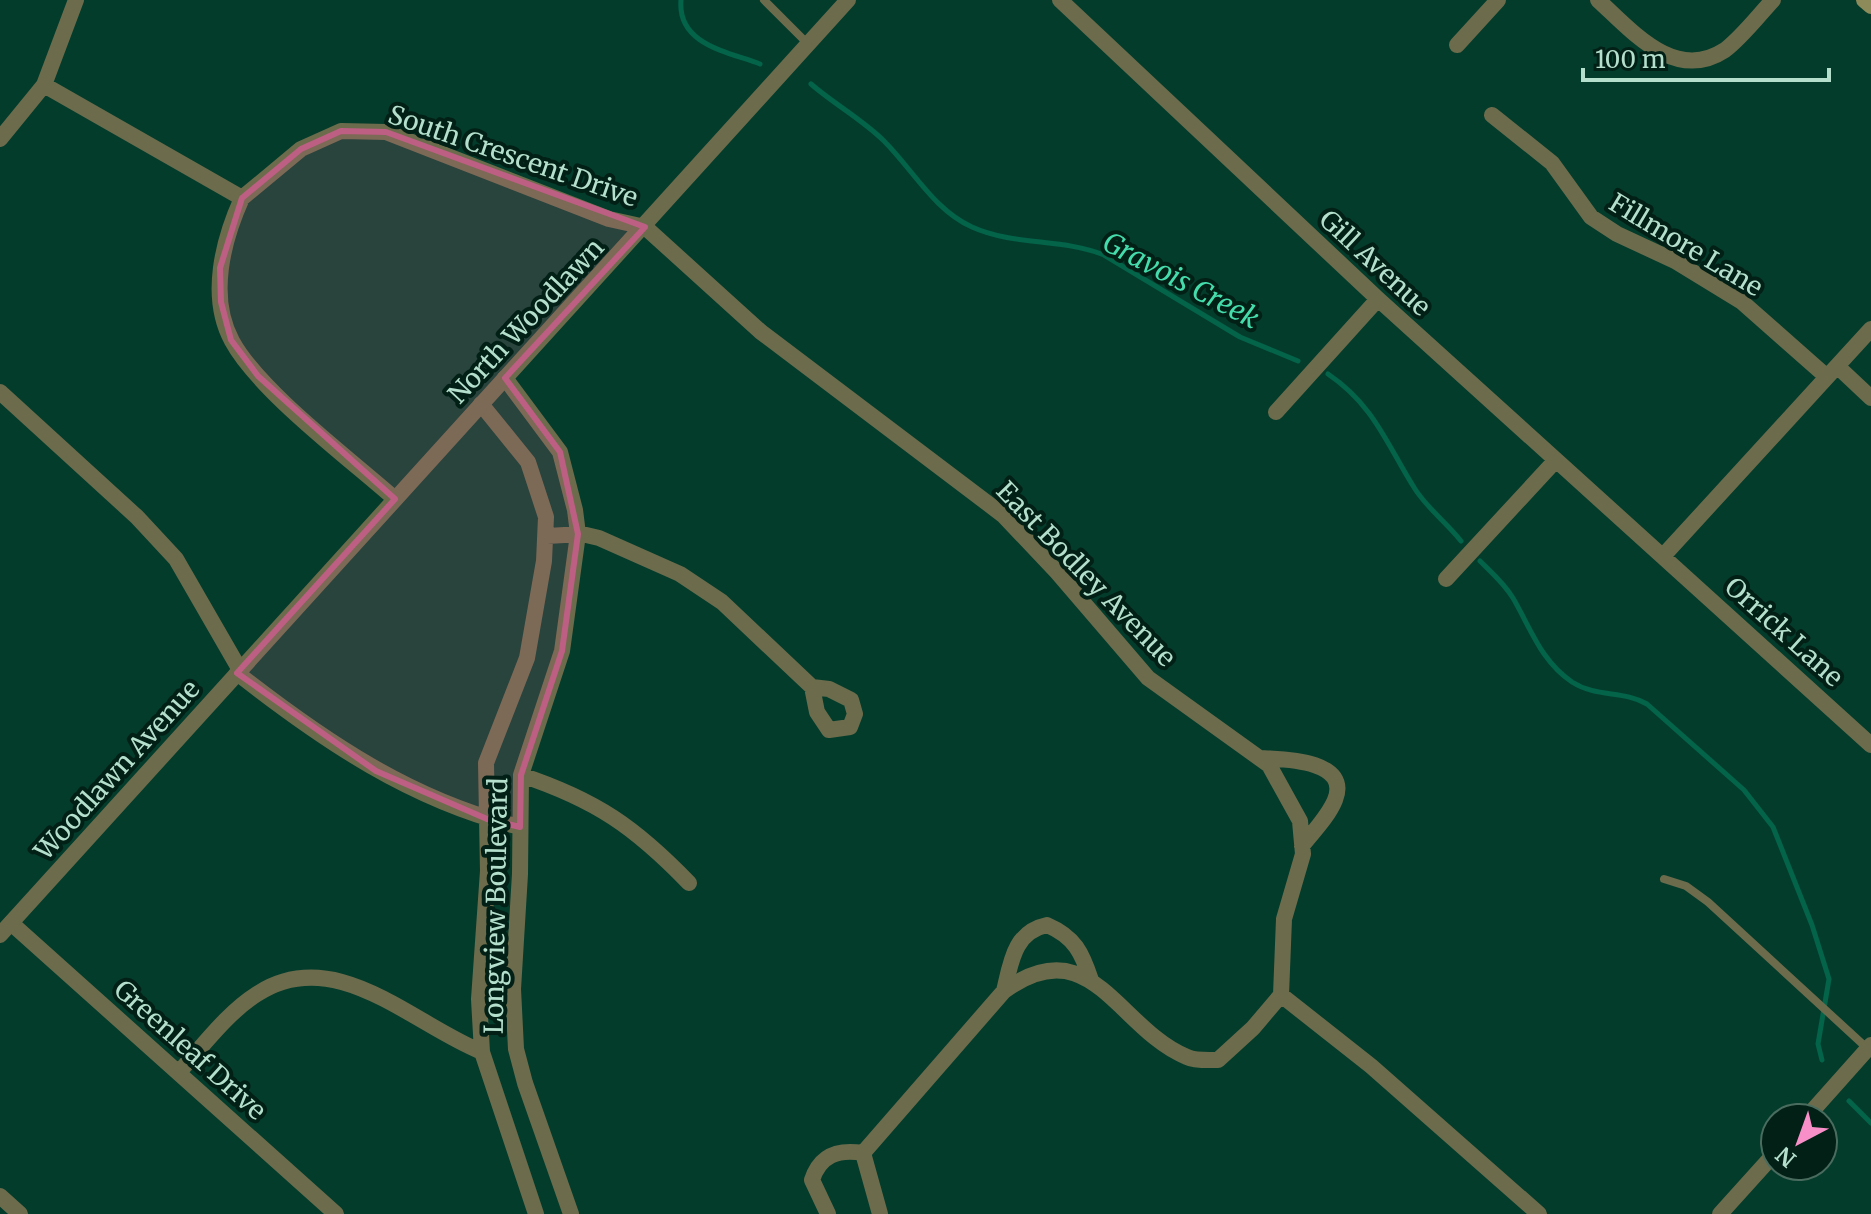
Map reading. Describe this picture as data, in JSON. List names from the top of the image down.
{
  "streets": {
    "street": [
      "South Crescent Drive",
      "Fillmore Lane",
      "Gill Avenue",
      "North Woodlawn",
      "East Bodley Avenue",
      "Orrick Lane",
      "Woodlawn Avenue",
      "Longview Boulevard",
      "Greenleaf Drive"
    ]
  },
  "crossings": [
    ["South Crescent Drive", "North Woodlawn"],
    ["South Crescent Drive", "East Bodley Avenue"],
    ["Gill Avenue", "Orrick Lane"],
    ["North Woodlawn", "East Bodley Avenue"],
    ["North Woodlawn", "Woodlawn Avenue"],
    ["North Woodlawn", "Longview Boulevard"],
    ["Woodlawn Avenue", "Greenleaf Drive"]
  ],
  "water": ["Gravois Creek"],
  "scale_bar": "100 m",
  "north": "bottom left"
}
